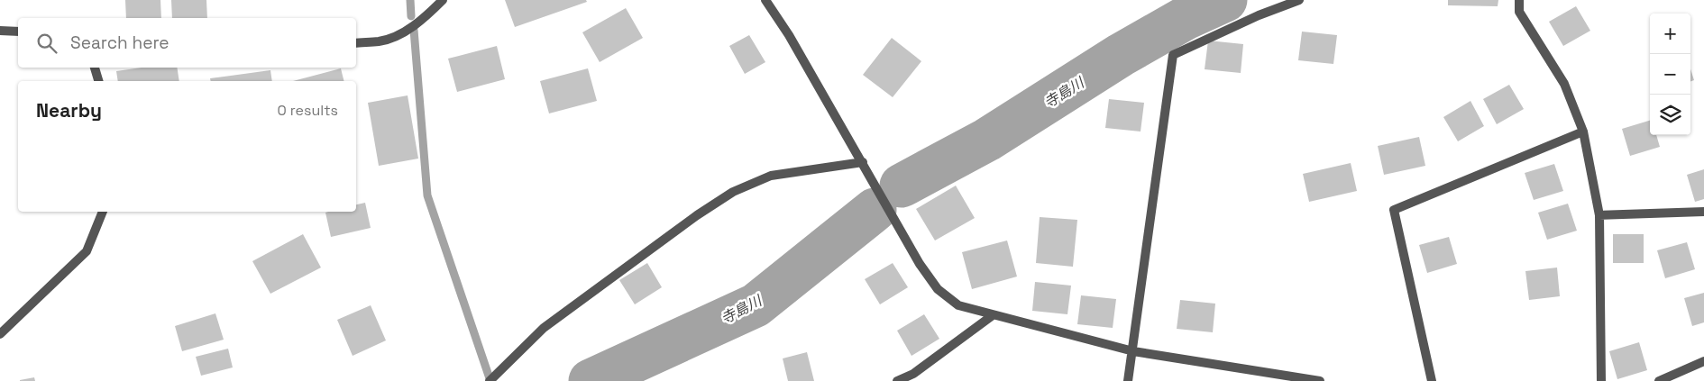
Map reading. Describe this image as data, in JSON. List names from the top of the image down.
{
  "water": ["寺島川"],
  "page": {
    "map_buttons": ["+", "−"],
    "search": "Search here",
    "heading": ["Nearby", "0 results"]
  }
}
